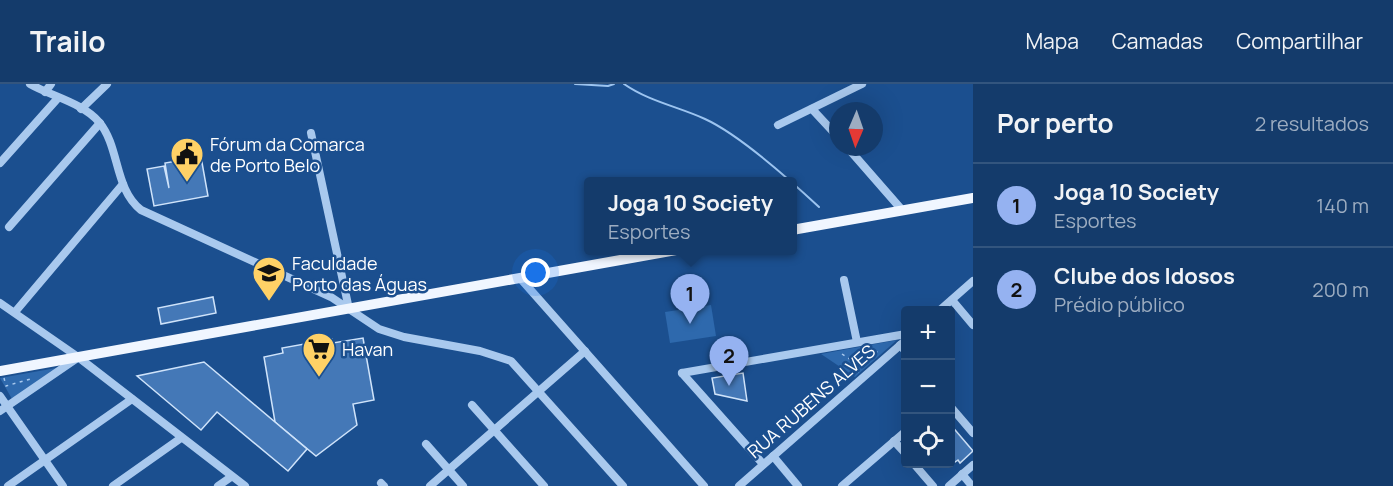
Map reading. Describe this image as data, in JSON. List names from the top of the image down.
{
  "streets": {
    "street": ["RUA RUBENS ALVES"]
  },
  "places": {
    "public building": ["Fórum da Comarca de Porto Belo"],
    "school or university": ["Faculdade Porto das Águas"],
    "supermarket": ["Havan"]
  },
  "north": "bottom",
  "page": {
    "header": "Trailo",
    "nav": ["Mapa", "Camadas", "Compartilhar"],
    "heading": ["Por perto", "2 resultados"],
    "list": [
      {
        "mark": "1",
        "name": "Joga 10 Society",
        "note": "Esportes",
        "value": "140 m"
      },
      {
        "mark": "2",
        "name": "Clube dos Idosos",
        "note": "Prédio público",
        "value": "200 m"
      }
    ],
    "popup": ["Joga 10 Society", "Esportes"],
    "pins": ["1", "2"],
    "map_buttons": ["+", "−"]
  }
}
